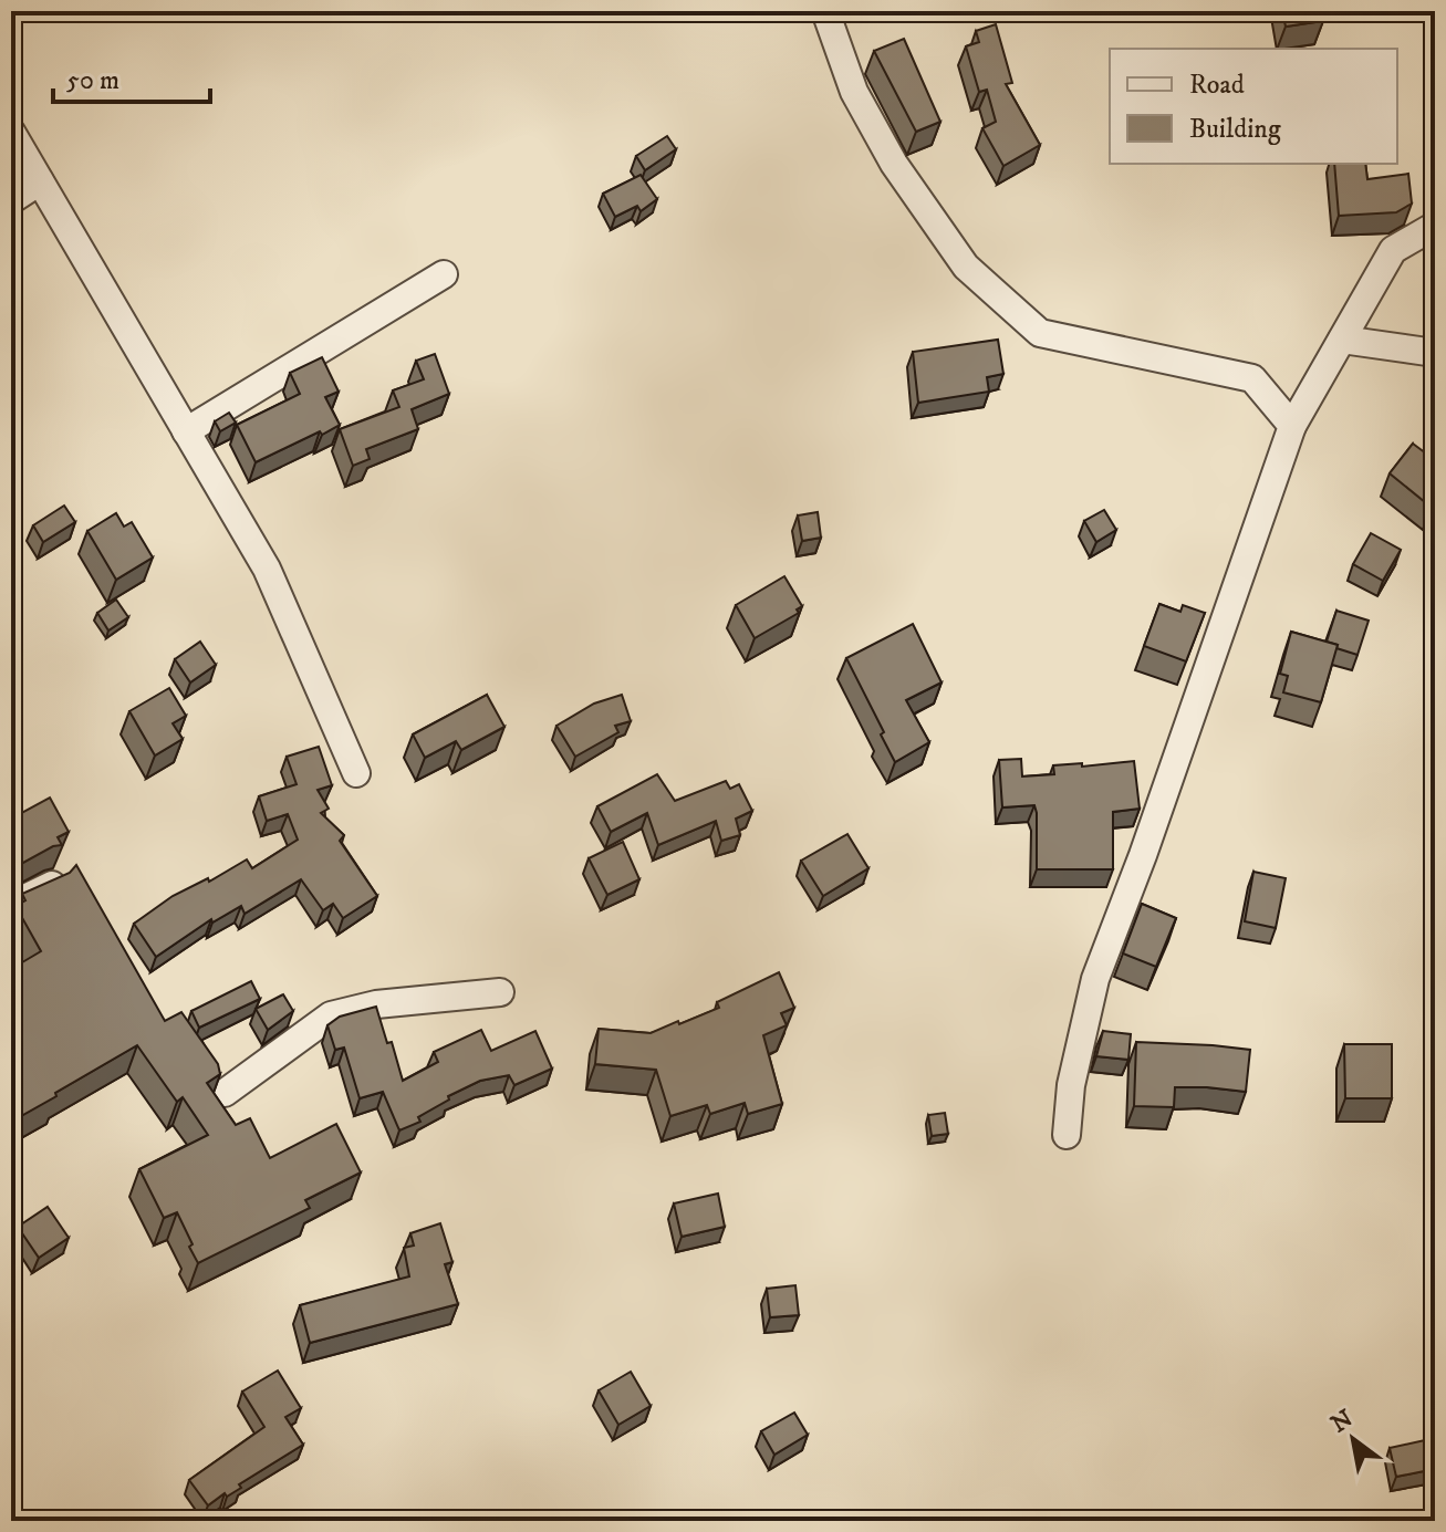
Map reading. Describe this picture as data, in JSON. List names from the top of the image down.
{
  "legend": ["Road", "Building"],
  "scale_bar": "50 m",
  "north": "top left"
}
